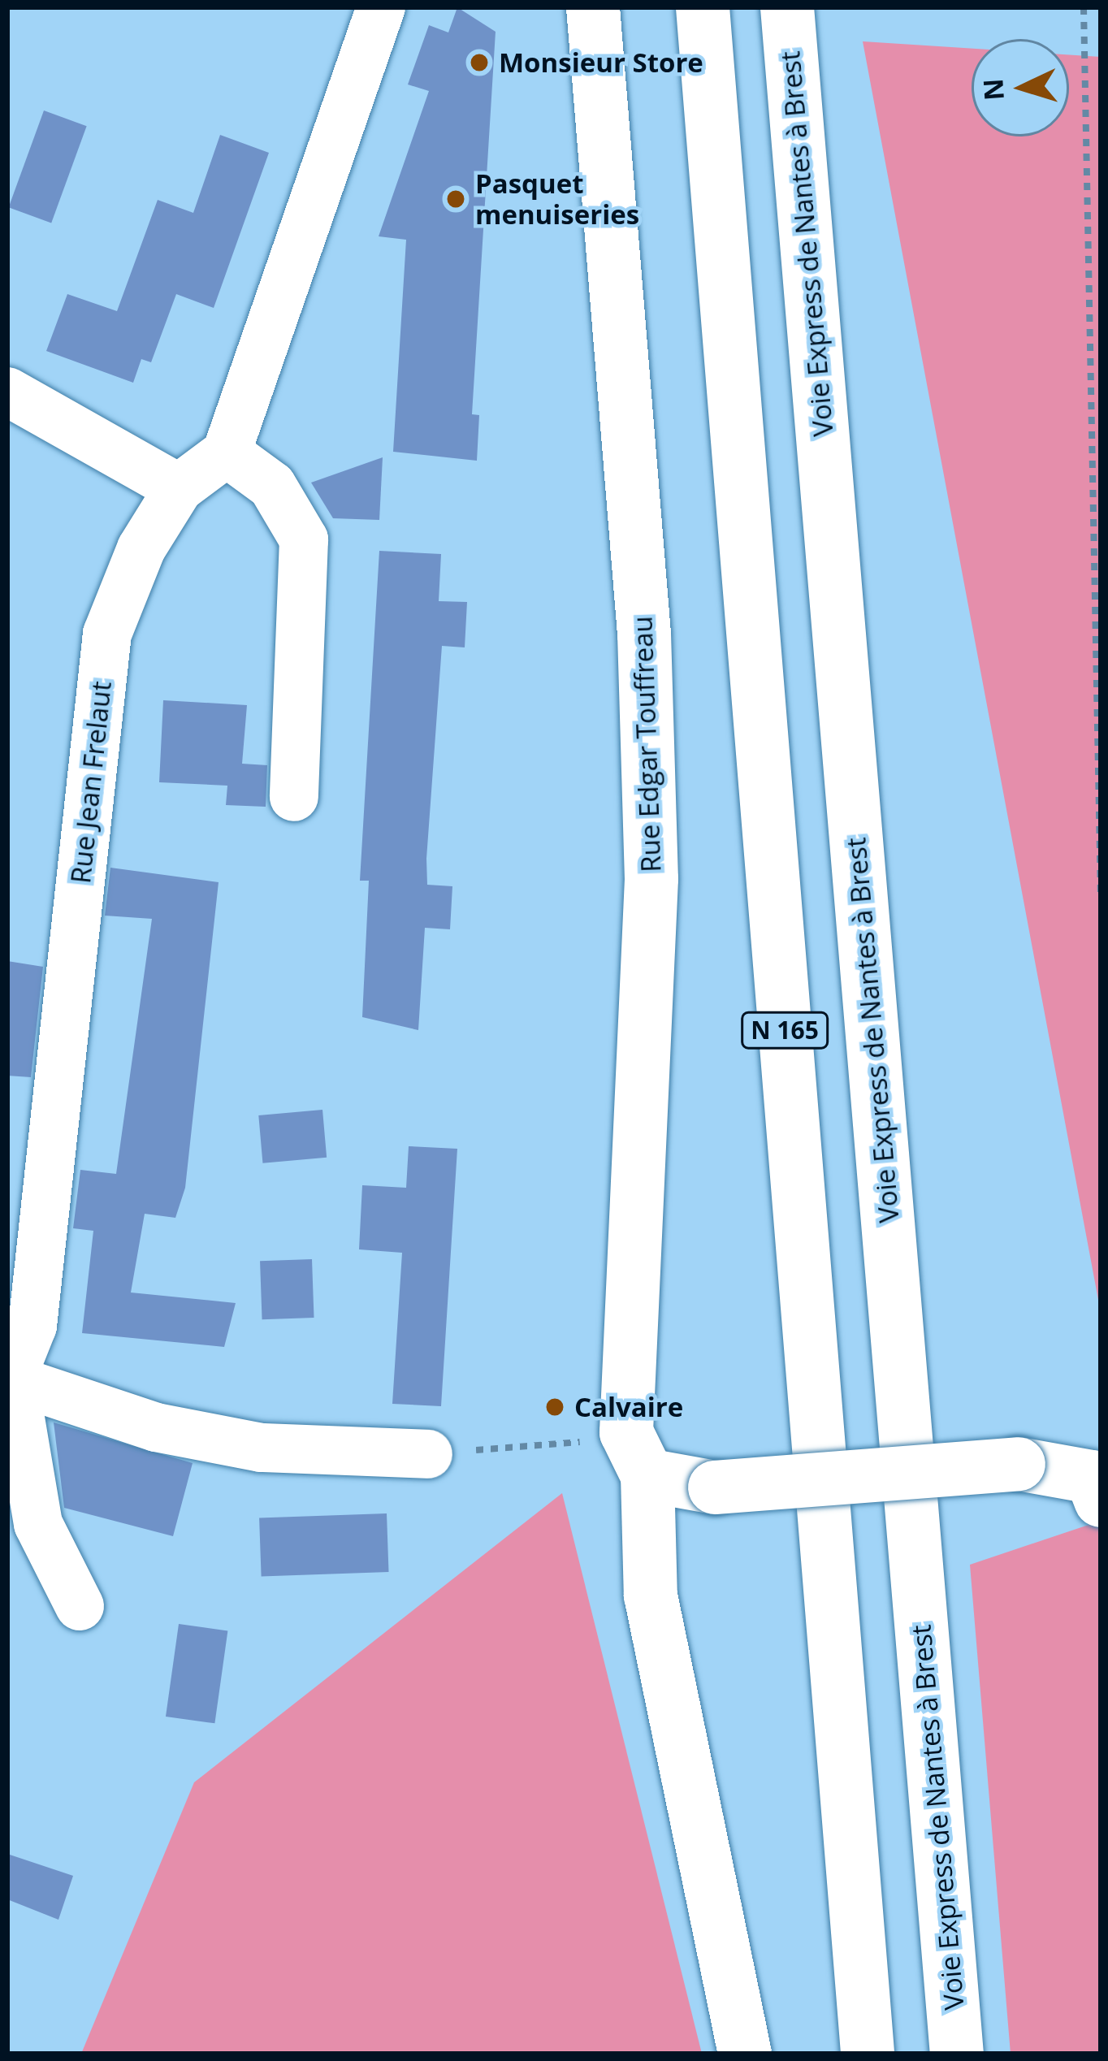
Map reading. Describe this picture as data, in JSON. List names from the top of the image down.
{
  "streets": {
    "main road": ["Voie Express de Nantes à Brest", "Rue Edgar Touffreau", "N 165"],
    "street": ["Rue Jean Frelaut"]
  },
  "places": ["Monsieur Store", "Pasquet menuiseries", "Calvaire"],
  "north": "left"
}
